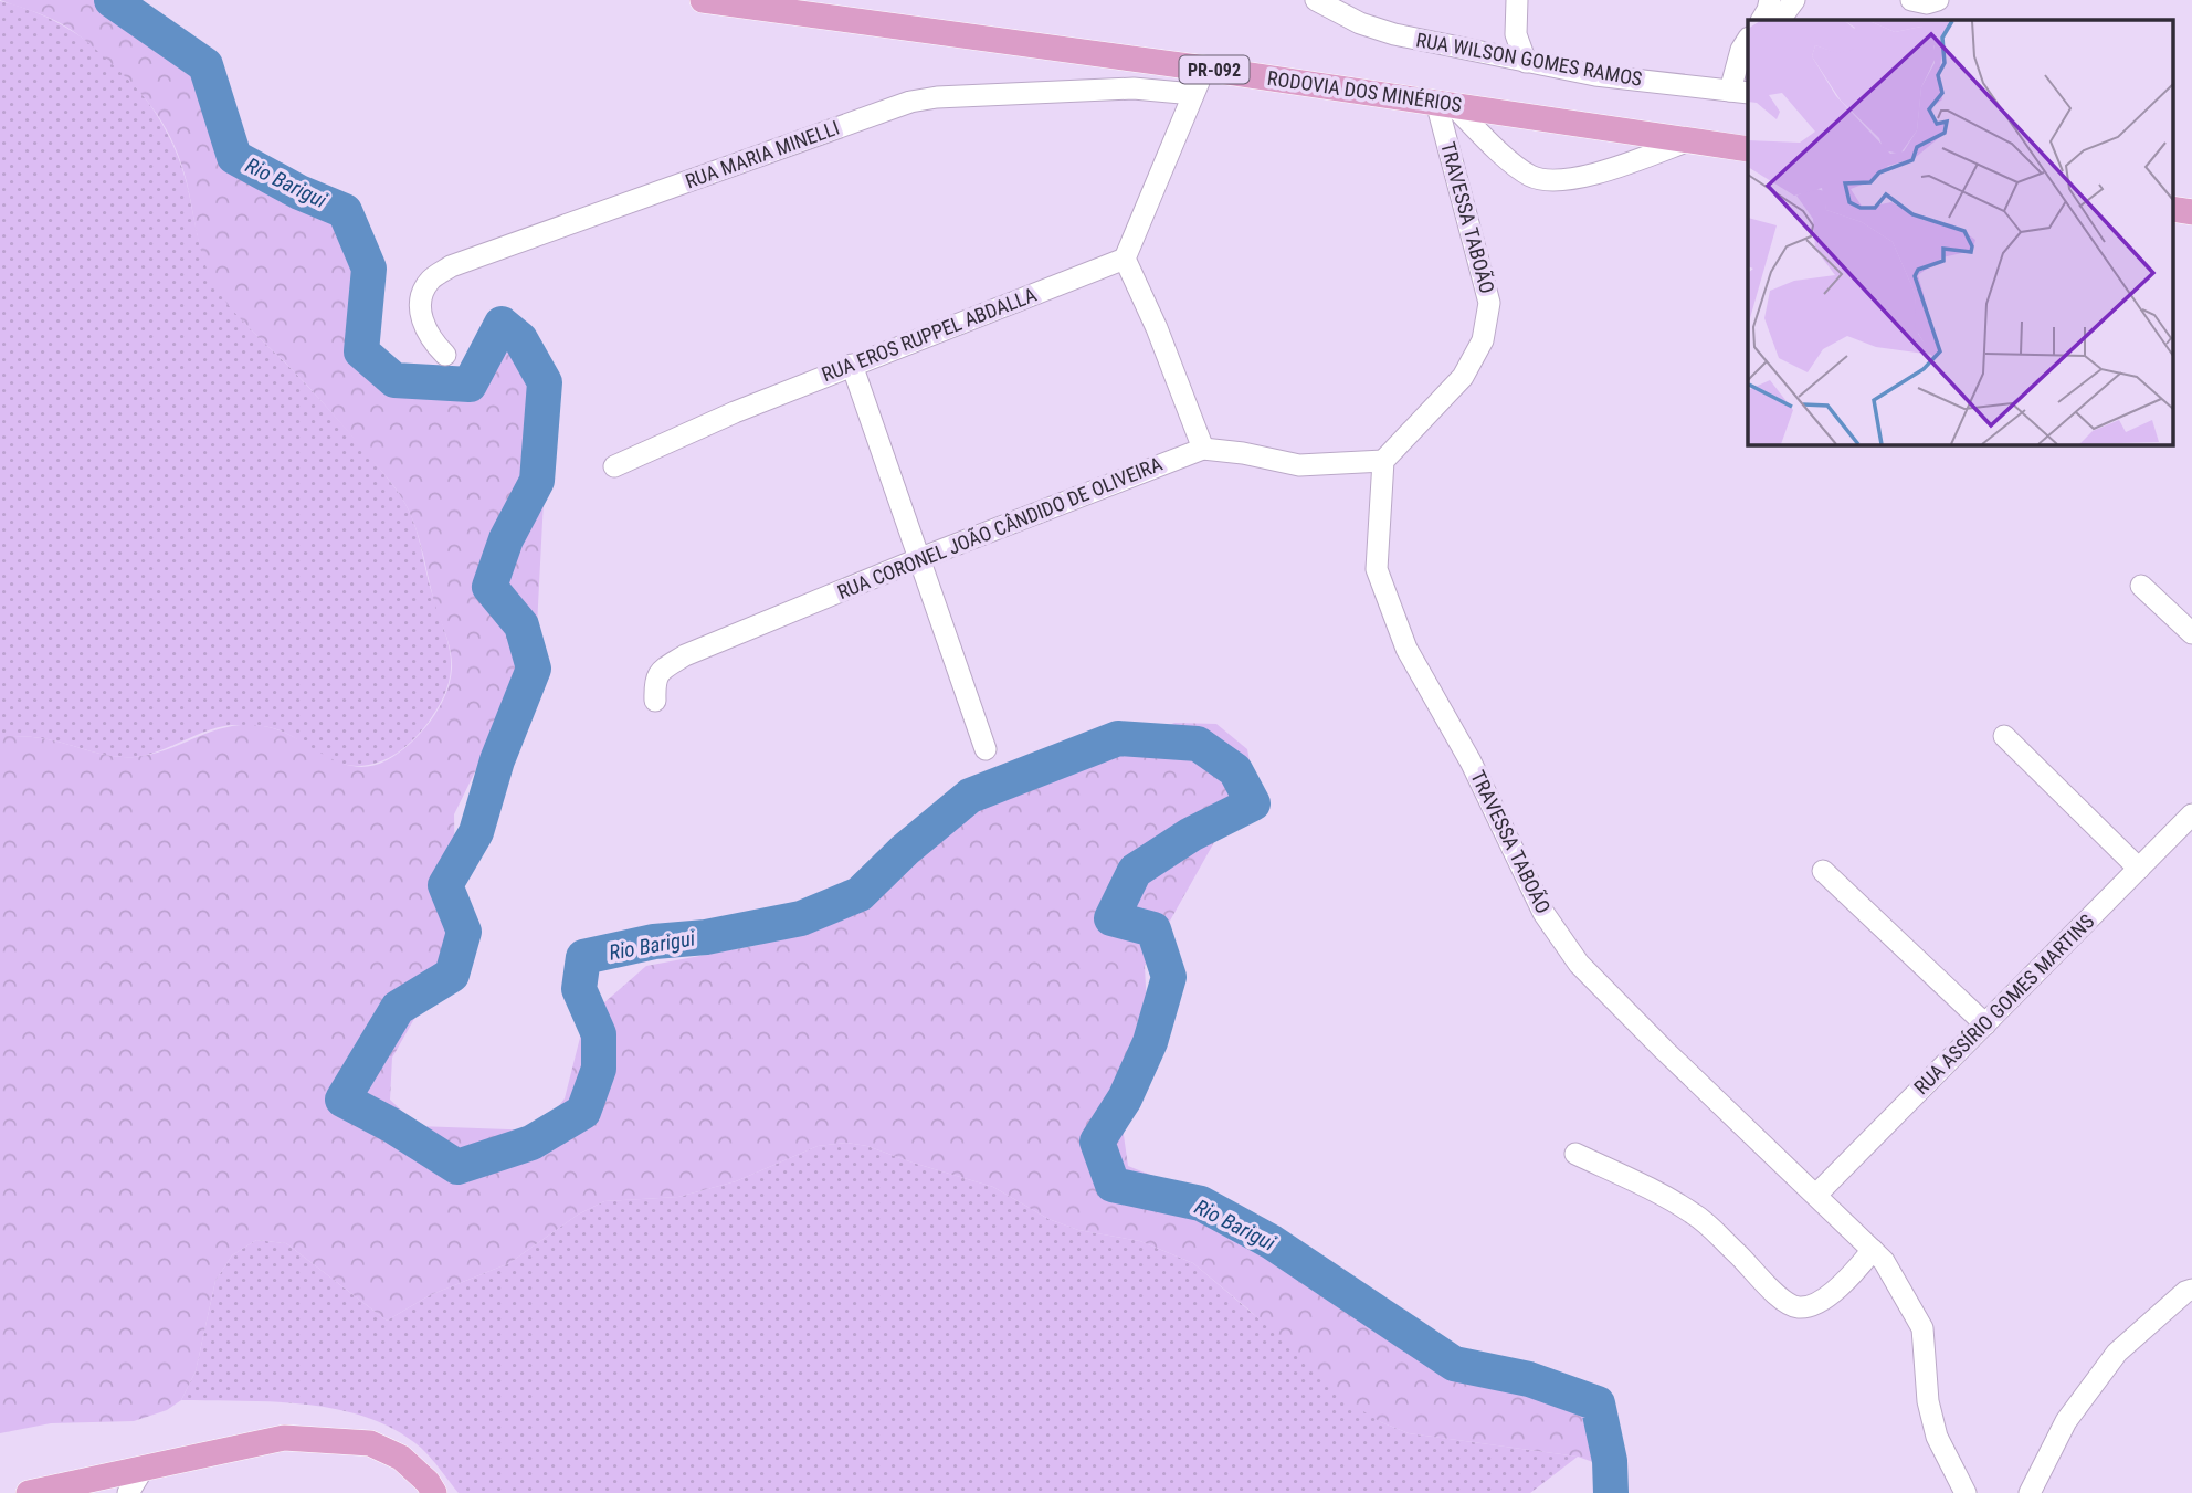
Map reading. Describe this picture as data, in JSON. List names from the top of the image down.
{
  "streets": {
    "main road": ["PR-092", "RODOVIA DOS MINÉRIOS"],
    "street": [
      "RUA WILSON GOMES RAMOS",
      "RUA MARIA MINELLI",
      "TRAVESSA TABOÃO",
      "RUA EROS RUPPEL ABDALLA",
      "RUA CORONEL JOÃO CÂNDIDO DE OLIVEIRA",
      "RUA ASSÍRIO GOMES MARTINS"
    ]
  },
  "crossings": [
    ["RODOVIA DOS MINÉRIOS", "TRAVESSA TABOÃO"],
    ["TRAVESSA TABOÃO", "RUA CORONEL JOÃO CÂNDIDO DE OLIVEIRA"],
    ["TRAVESSA TABOÃO", "RUA ASSÍRIO GOMES MARTINS"]
  ],
  "water": ["Rio Barigui"]
}
